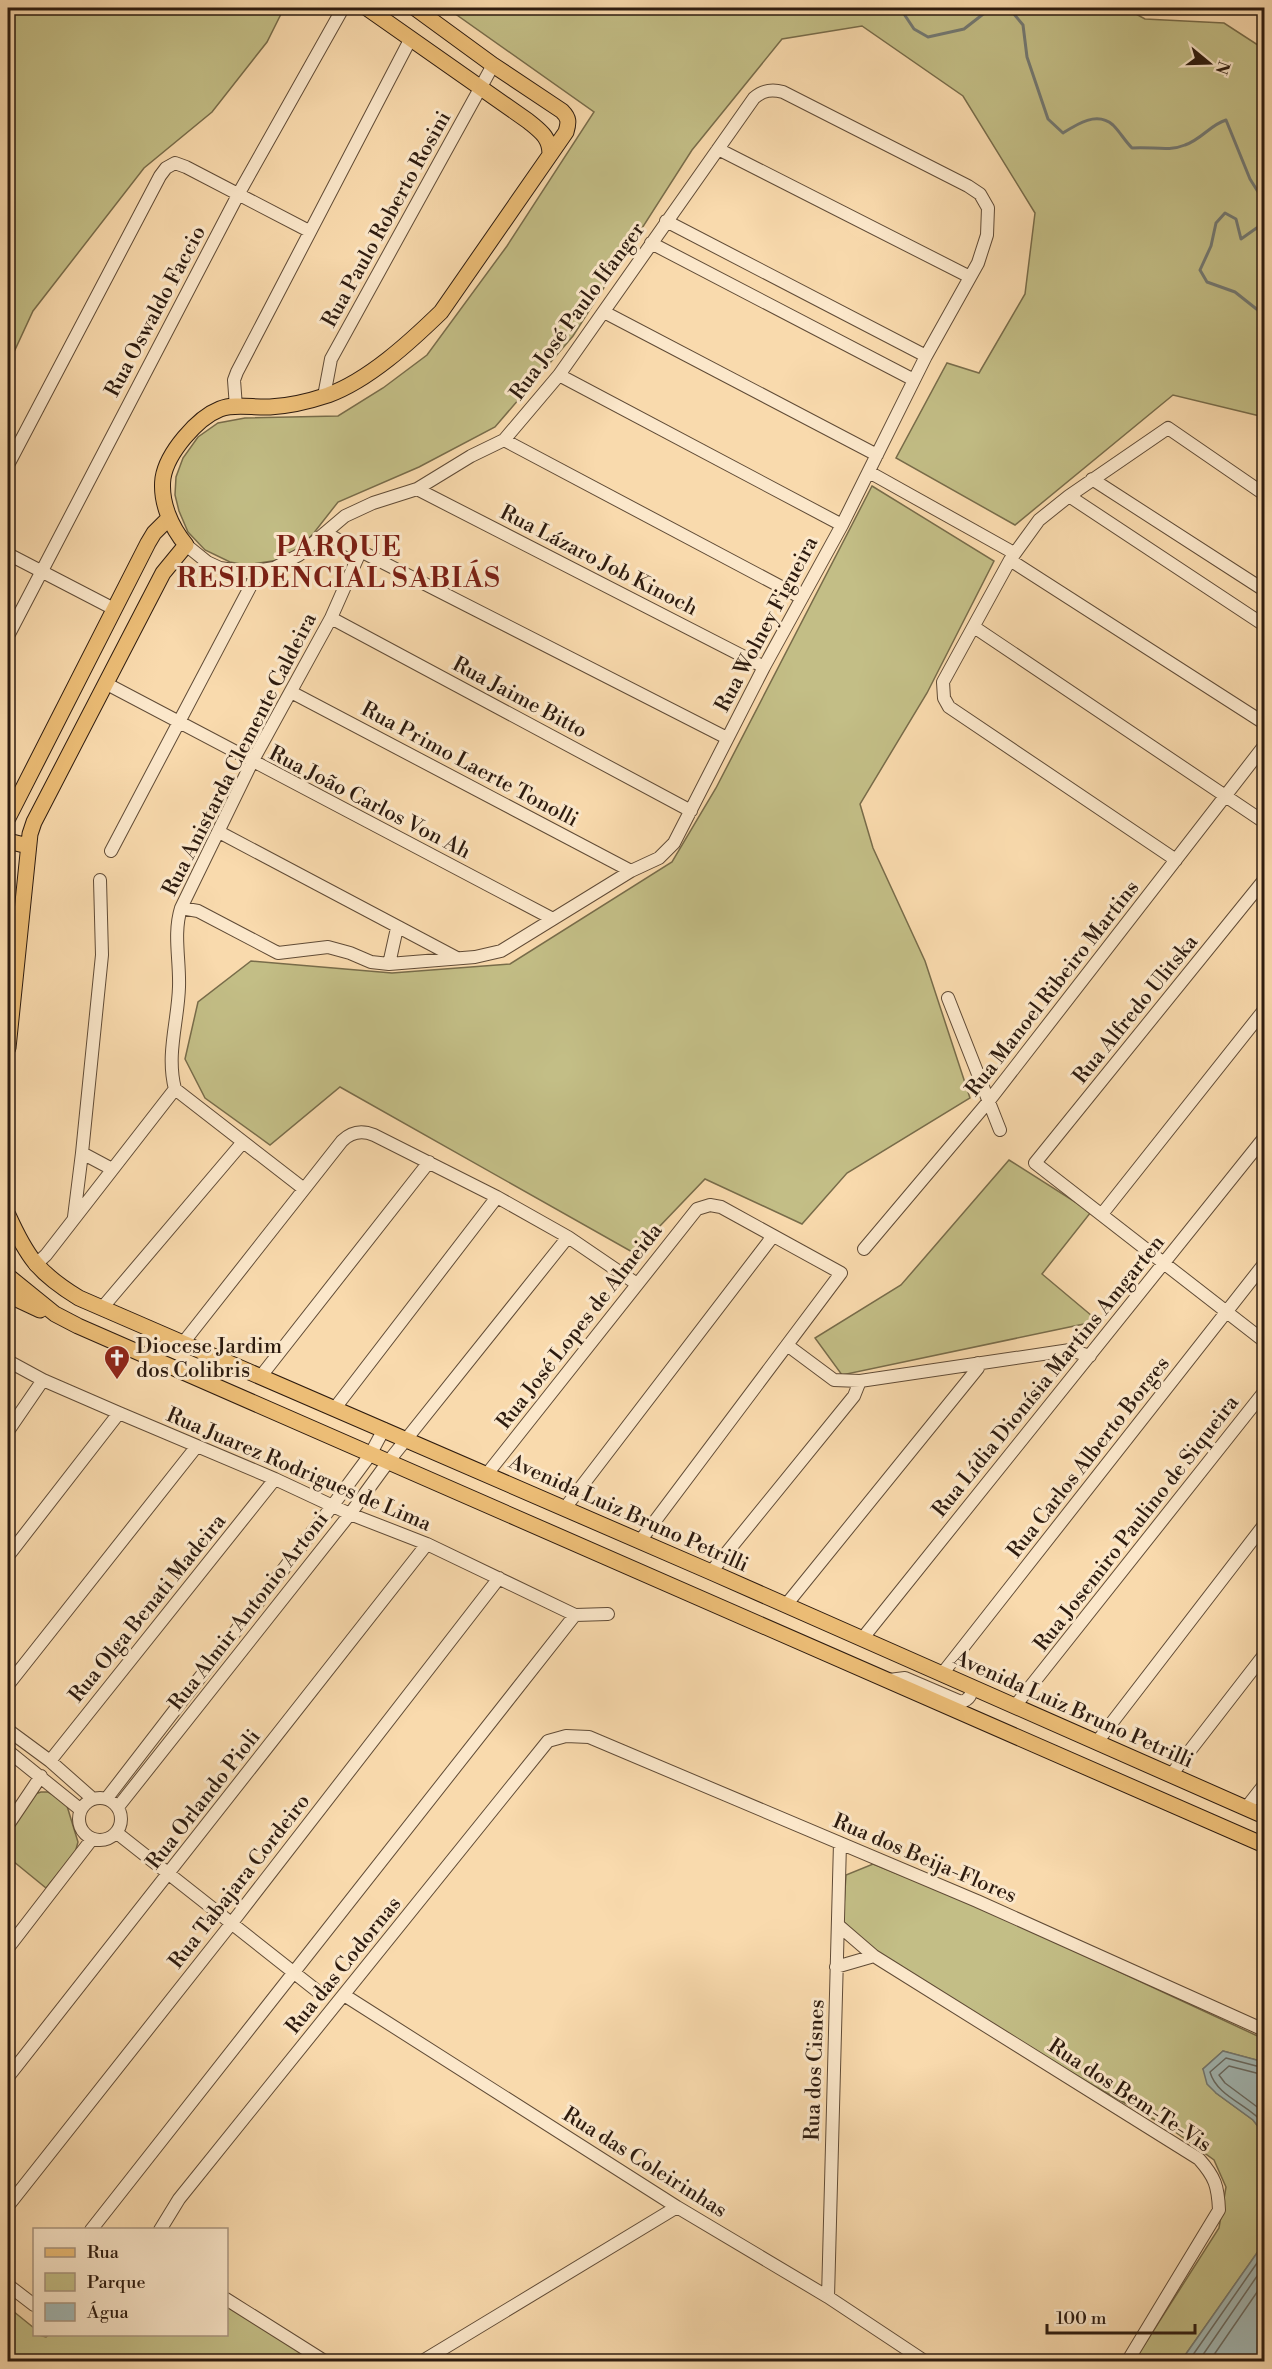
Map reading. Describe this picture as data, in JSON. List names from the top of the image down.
{
  "streets": {
    "main road": ["Avenida Luiz Bruno Petrilli"],
    "street": [
      "Rua Paulo Roberto Rosini",
      "Rua Oswaldo Faccio",
      "Rua José Paulo Ifanger",
      "Rua Lázaro Job Kinoch",
      "Rua Wolney Figueira",
      "Rua Jaime Bitto",
      "Rua Anistarda Clemente Caldeira",
      "Rua Primo Laerte Tonolli",
      "Rua João Carlos Von Ah",
      "Rua Manoel Ribeiro Martins",
      "Rua Alfredo Ulitska",
      "Rua José Lopes de Almeida",
      "Rua Lídia Dionísia Martins Amgarten",
      "Rua Carlos Alberto Borges",
      "Rua Juarez Rodrigues de Lima",
      "Rua Josemiro Paulino de Siqueira",
      "Rua Olga Benati Madeira",
      "Rua Almir Antonio Artoni",
      "Rua Orlando Pioli",
      "Rua dos Beija-Flores",
      "Rua Tabajara Cordeiro",
      "Rua das Codornas",
      "Rua dos Cisnes",
      "Rua dos Bem-Te-Vis",
      "Rua das Coleirinhas"
    ]
  },
  "crossings": [
    ["Rua José Paulo Ifanger", "Rua Lázaro Job Kinoch"],
    ["Rua José Paulo Ifanger", "Rua Wolney Figueira"],
    ["Rua Lázaro Job Kinoch", "Rua Wolney Figueira"],
    ["Rua Wolney Figueira", "Rua Jaime Bitto"],
    ["Rua Wolney Figueira", "Rua Anistarda Clemente Caldeira"],
    ["Rua Wolney Figueira", "Rua Primo Laerte Tonolli"],
    ["Rua Wolney Figueira", "Rua João Carlos Von Ah"],
    ["Rua Jaime Bitto", "Rua Anistarda Clemente Caldeira"],
    ["Rua Anistarda Clemente Caldeira", "Rua Primo Laerte Tonolli"],
    ["Rua Anistarda Clemente Caldeira", "Rua João Carlos Von Ah"],
    ["Rua José Lopes de Almeida", "Avenida Luiz Bruno Petrilli"],
    ["Rua Lídia Dionísia Martins Amgarten", "Avenida Luiz Bruno Petrilli"],
    ["Rua Carlos Alberto Borges", "Avenida Luiz Bruno Petrilli"],
    ["Rua Juarez Rodrigues de Lima", "Rua Olga Benati Madeira"],
    ["Rua Juarez Rodrigues de Lima", "Rua Almir Antonio Artoni"],
    ["Rua Juarez Rodrigues de Lima", "Rua Orlando Pioli"],
    ["Rua Juarez Rodrigues de Lima", "Rua Tabajara Cordeiro"],
    ["Avenida Luiz Bruno Petrilli", "Rua Josemiro Paulino de Siqueira"],
    ["Avenida Luiz Bruno Petrilli", "Rua Almir Antonio Artoni"],
    ["Rua dos Beija-Flores", "Rua das Codornas"],
    ["Rua dos Beija-Flores", "Rua dos Cisnes"],
    ["Rua das Codornas", "Rua das Coleirinhas"],
    ["Rua dos Cisnes", "Rua dos Bem-Te-Vis"],
    ["Rua dos Cisnes", "Rua das Coleirinhas"]
  ],
  "districts": ["PARQUE RESIDENCIAL SABIÁS"],
  "places": {
    "church": ["Diocese Jardim dos Colibris"]
  },
  "legend": ["Rua", "Parque", "Água"],
  "scale_bar": "100 m",
  "north": "right"
}
